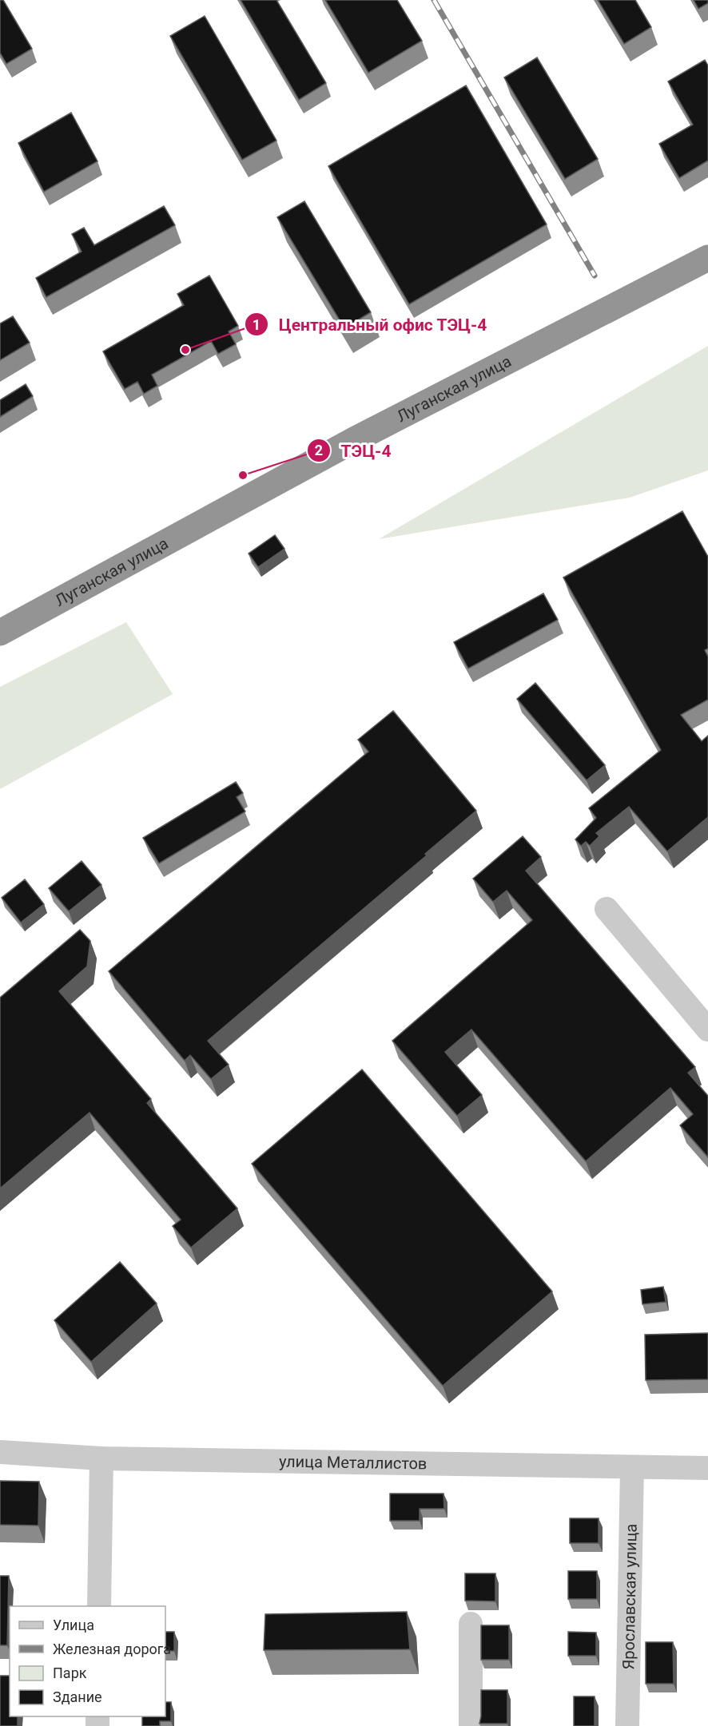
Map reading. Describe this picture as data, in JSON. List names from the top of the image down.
{
  "streets": {
    "highway": ["Луганская улица"],
    "street": ["улица Металлистов", "Ярославская улица"]
  },
  "crossings": [
    ["улица Металлистов", "Ярославская улица"]
  ],
  "places": ["Центральный офис ТЭЦ-4", "ТЭЦ-4"],
  "legend": [
    "Улица",
    "Железная дорога",
    "Парк",
    "Здание"
  ]
}
